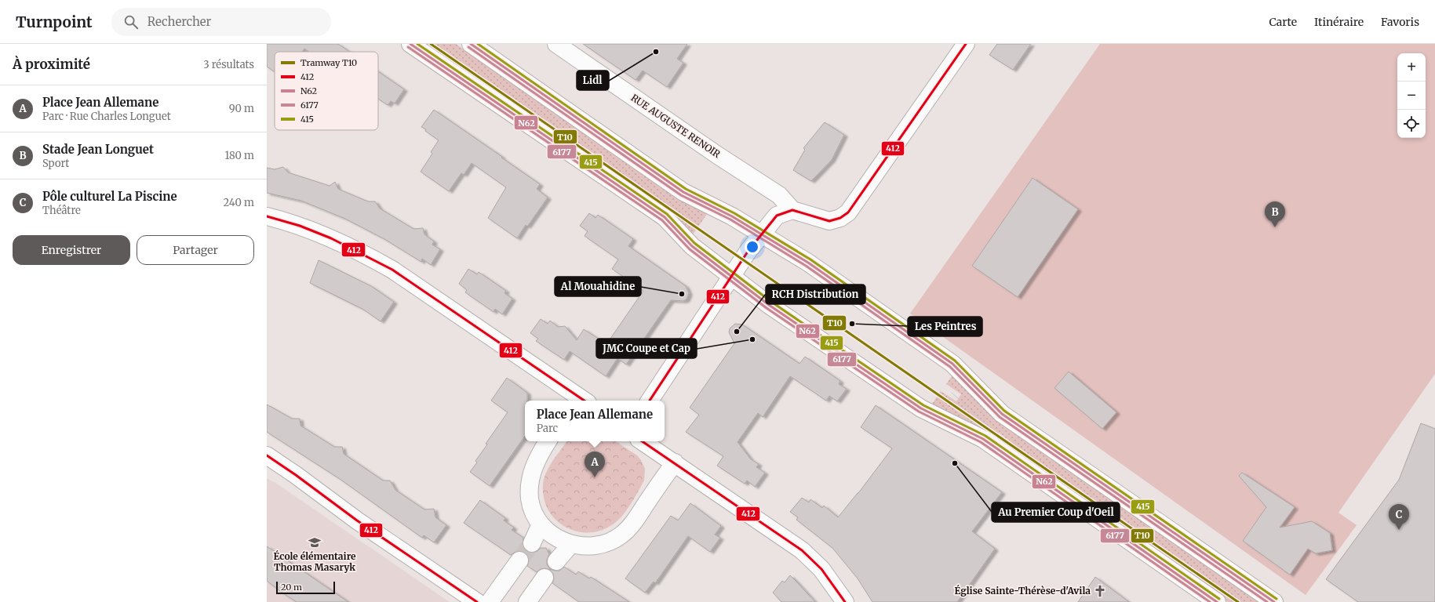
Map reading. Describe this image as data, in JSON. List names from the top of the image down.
{
  "streets": {
    "street": ["RUE AUGUSTE RENOIR"]
  },
  "places": {
    "other": [
      "Lidl",
      "Al Mouahidine",
      "Les Peintres",
      "RCH Distribution",
      "JMC Coupe et Cap",
      "Au Premier Coup d'Oeil"
    ],
    "school or university": ["École élémentaire Thomas Masaryk"],
    "church": ["Église Sainte-Thérèse-d'Avila"]
  },
  "lines": [
    "tram line T10",
    "transit line N62",
    "transit line 415",
    "transit line 412",
    "transit line 6177"
  ],
  "legend": [
    "Tramway T10",
    "412",
    "N62",
    "6177",
    "415"
  ],
  "scale_bar": "20 m",
  "page": {
    "header": "Turnpoint",
    "search": "Rechercher",
    "nav": ["Carte", "Itinéraire", "Favoris"],
    "heading": ["À proximité", "3 résultats"],
    "map_buttons": ["+", "−"],
    "list": [
      {
        "mark": "A",
        "name": "Place Jean Allemane",
        "note": "Parc · Rue Charles Longuet",
        "value": "90 m"
      },
      {
        "mark": "B",
        "name": "Stade Jean Longuet",
        "note": "Sport",
        "value": "180 m"
      },
      {
        "mark": "C",
        "name": "Pôle culturel La Piscine",
        "note": "Théâtre",
        "value": "240 m"
      }
    ],
    "pins": ["B", "A", "C"],
    "buttons": ["Enregistrer", "Partager"],
    "popup": ["Place Jean Allemane", "Parc"],
    "scale": "20 m"
  }
}
